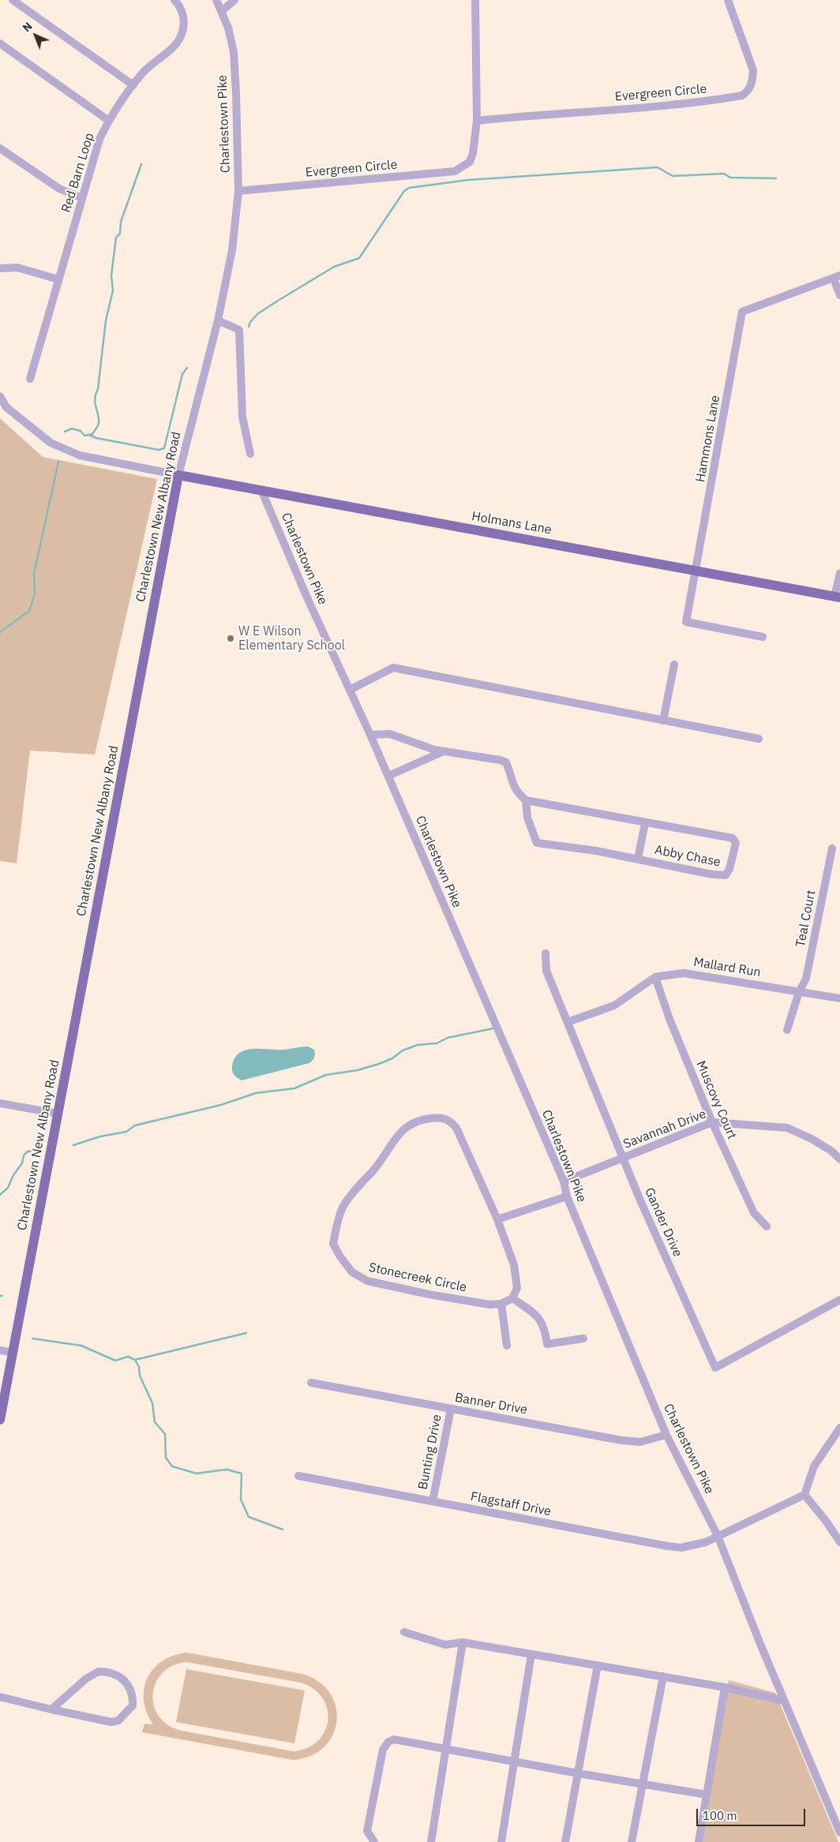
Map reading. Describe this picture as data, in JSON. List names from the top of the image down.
{
  "streets": {
    "main road": ["Charlestown New Albany Road", "Holmans Lane"],
    "street": [
      "Evergreen Circle",
      "Charlestown Pike",
      "Red Barn Loop",
      "Hammons Lane",
      "Abby Chase",
      "Teal Court",
      "Mallard Run",
      "Muscovy Court",
      "Savannah Drive",
      "Gander Drive",
      "Stonecreek Circle",
      "Banner Drive",
      "Bunting Drive",
      "Flagstaff Drive"
    ]
  },
  "crossings": [
    ["Evergreen Circle", "Charlestown Pike"],
    ["Charlestown Pike", "Charlestown New Albany Road"],
    ["Charlestown Pike", "Holmans Lane"],
    ["Charlestown Pike", "Savannah Drive"],
    ["Charlestown Pike", "Banner Drive"],
    ["Charlestown Pike", "Flagstaff Drive"],
    ["Hammons Lane", "Holmans Lane"],
    ["Charlestown New Albany Road", "Holmans Lane"],
    ["Teal Court", "Mallard Run"],
    ["Mallard Run", "Muscovy Court"],
    ["Mallard Run", "Gander Drive"],
    ["Muscovy Court", "Savannah Drive"],
    ["Savannah Drive", "Gander Drive"],
    ["Banner Drive", "Bunting Drive"],
    ["Bunting Drive", "Flagstaff Drive"]
  ],
  "places": ["W E Wilson Elementary School"],
  "scale_bar": "100 m",
  "north": "top left"
}
